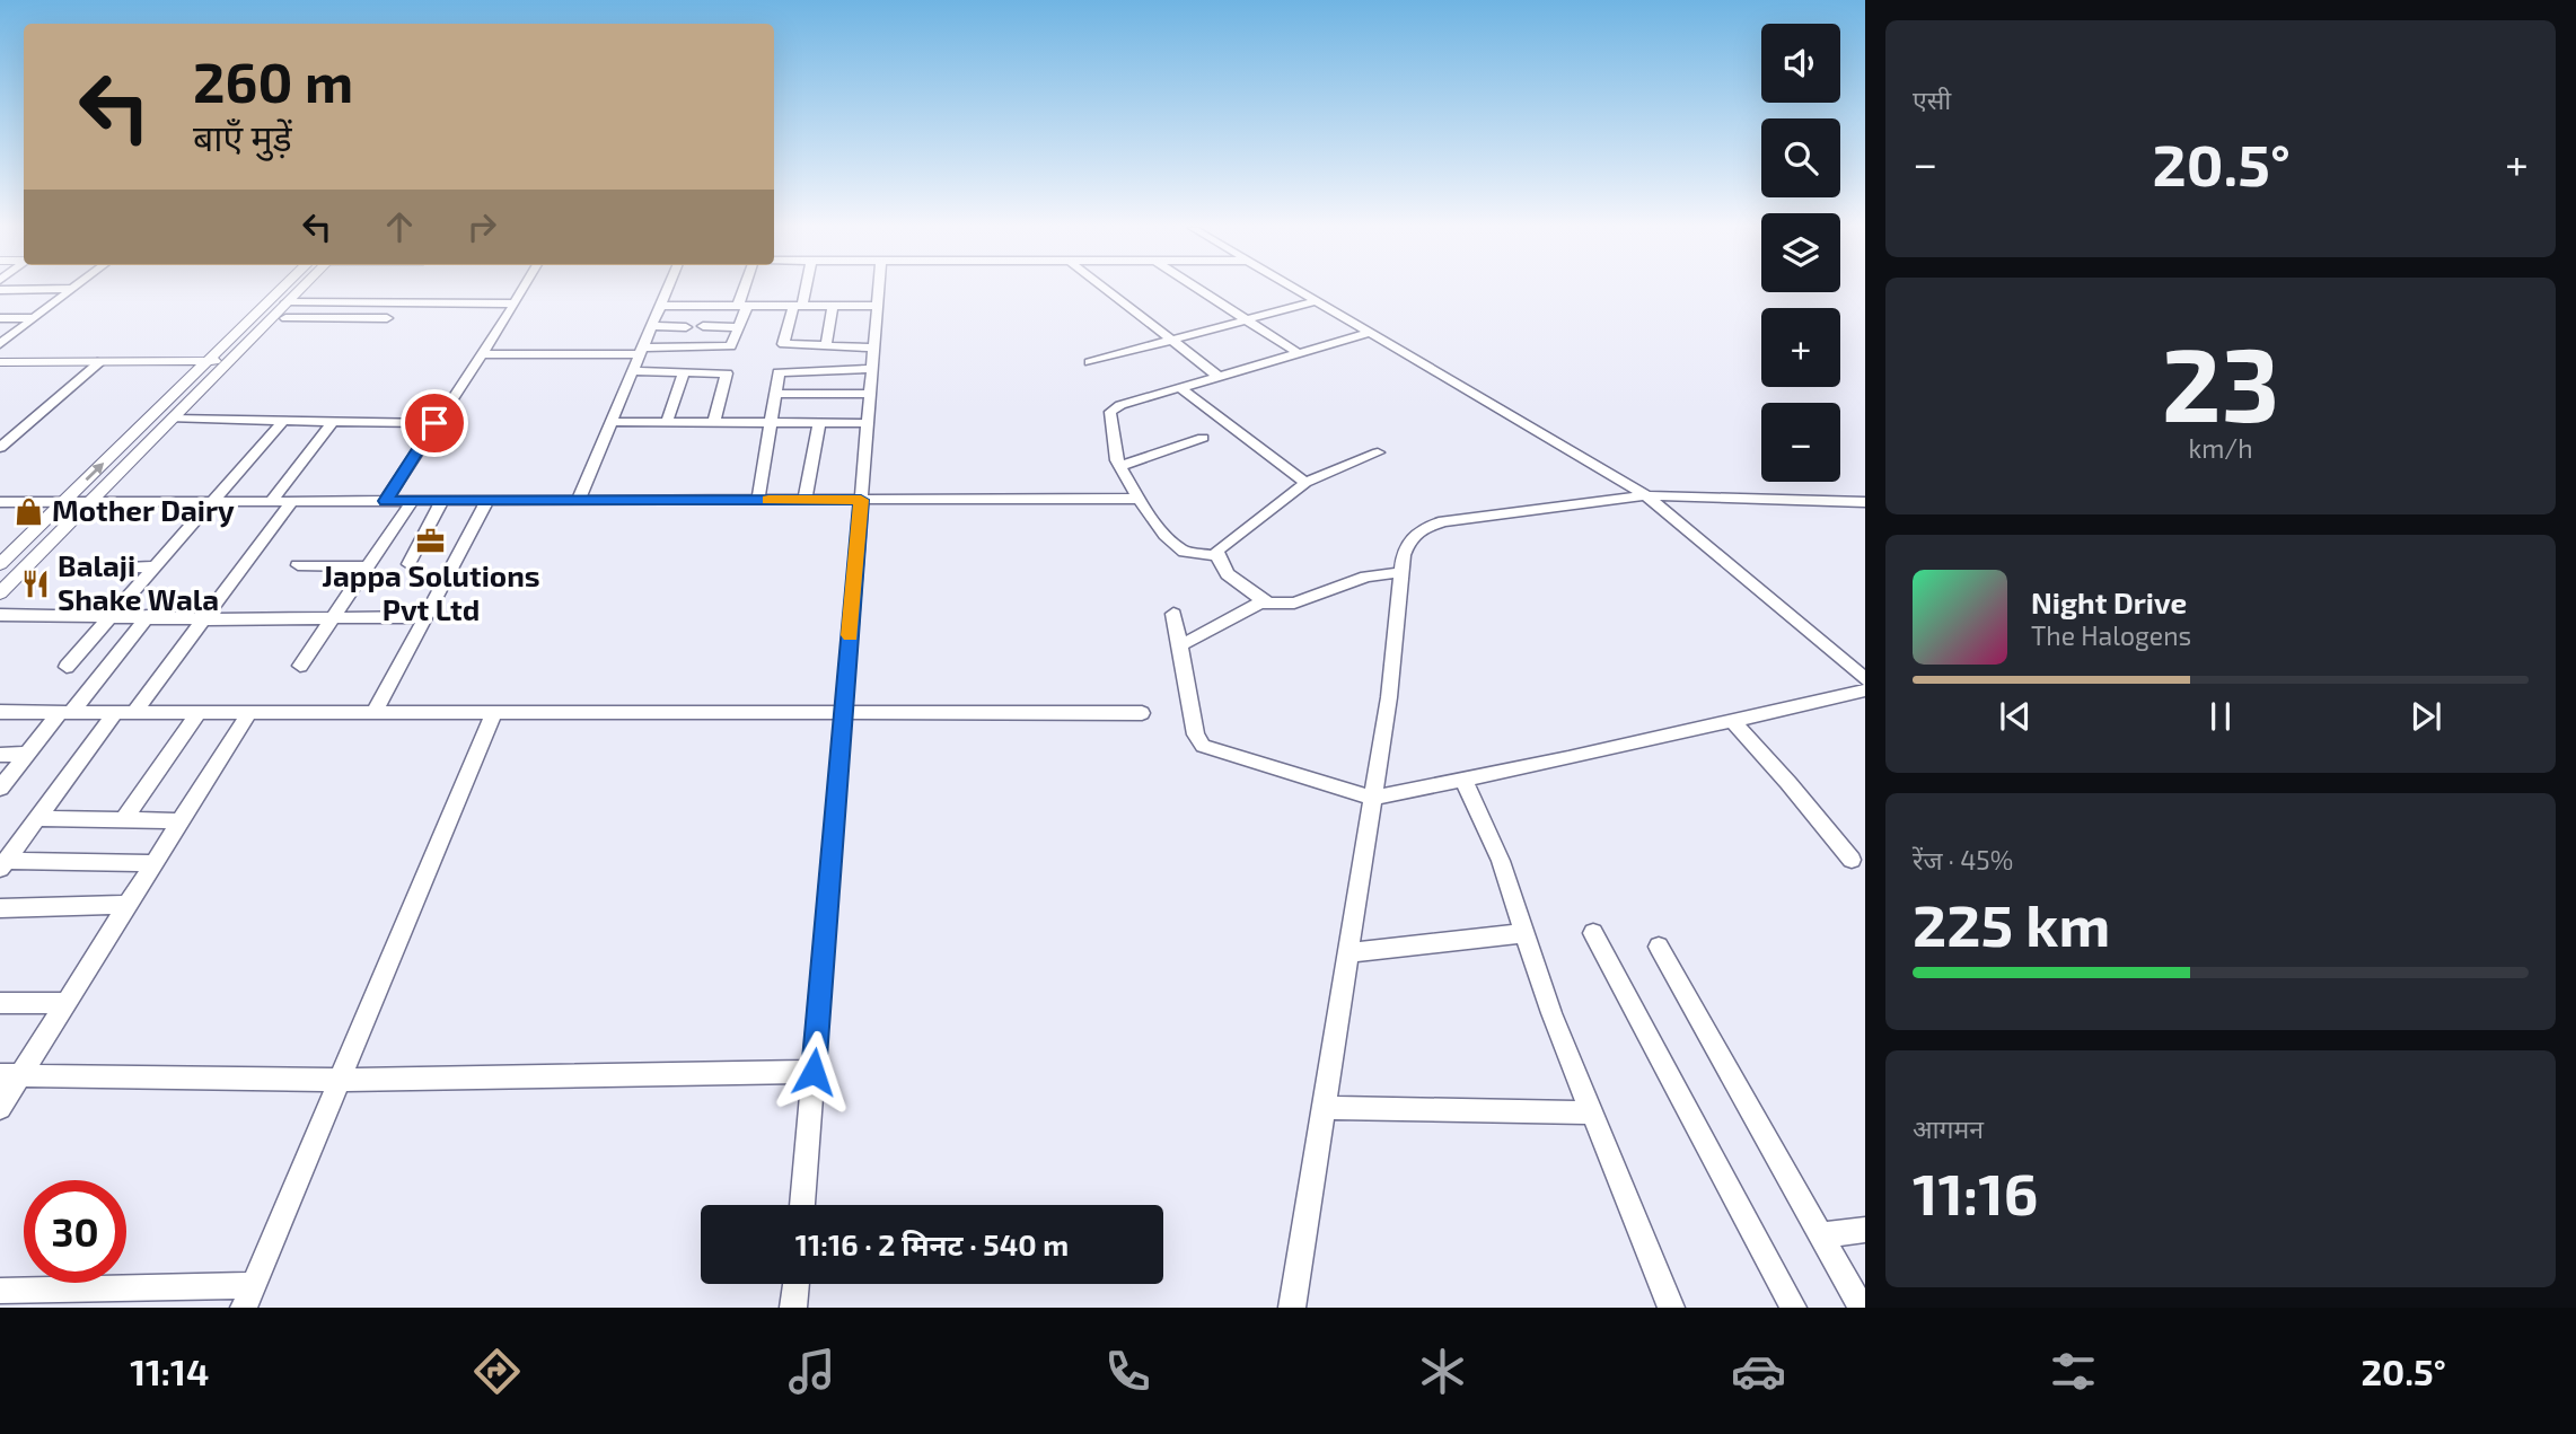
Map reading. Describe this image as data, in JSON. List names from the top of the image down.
{
  "places": {
    "shop": ["Mother Dairy"],
    "office": ["Jappa Solutions Pvt Ltd"],
    "restaurant": ["Balaji Shake Wala"]
  },
  "page": {
    "tile": [
      "एसी",
      ["23", "km/h"],
      ["रेंज · 45%", "225 km"],
      ["आगमन", "11:16"]
    ],
    "map_buttons": ["+", "−"],
    "turn": ["260 m", "बाएँ मुड़ें"],
    "heat": ["−", "20.5°", "+"],
    "song": ["Night Drive", "The Halogens"],
    "limit": "30",
    "trip": "11:16 · 2 मिनट · 540 m",
    "tabs": ["11:14", "20.5°"]
  }
}
